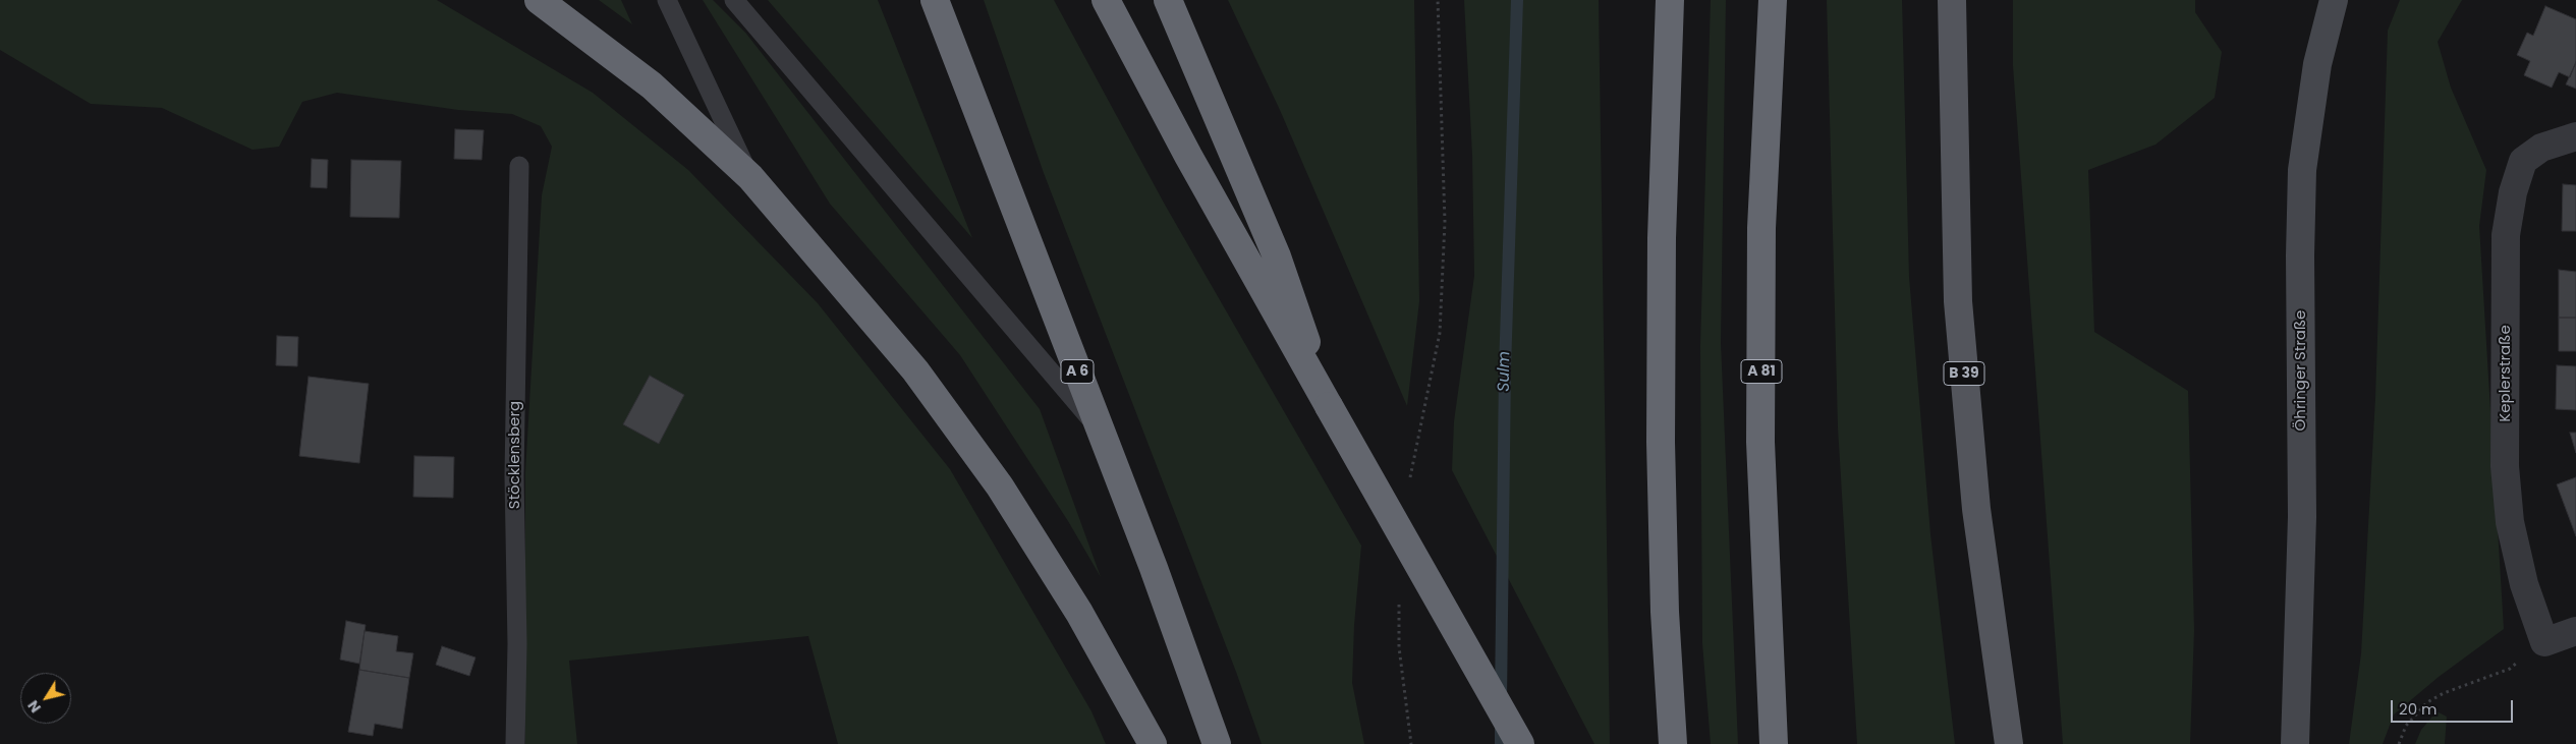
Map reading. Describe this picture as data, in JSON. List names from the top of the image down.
{
  "streets": {
    "highway": ["A 6", "A 81"],
    "main road": ["B 39"],
    "street": ["Öhringer Straße", "Keplerstraße"],
    "lane": ["Stöcklensberg"]
  },
  "water": ["Sulm"],
  "scale_bar": "20 m",
  "north": "bottom left"
}
